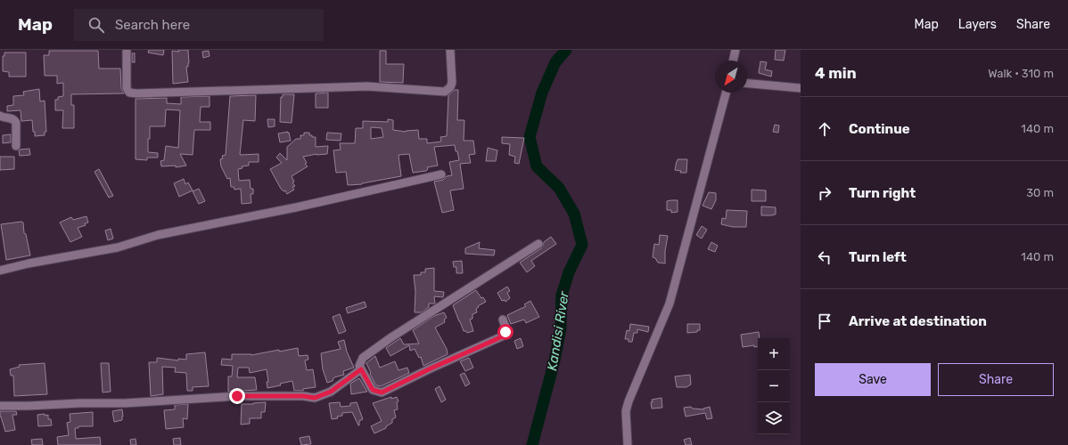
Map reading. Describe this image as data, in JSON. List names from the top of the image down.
{
  "water": ["Kandisi River"],
  "north": "bottom left",
  "page": {
    "header": "Map",
    "search": "Search here",
    "nav": ["Map", "Layers", "Share"],
    "heading": ["4 min", "Walk · 310 m"],
    "list": [
      ["Continue", "140 m"],
      ["Turn right", "30 m"],
      ["Turn left", "140 m"],
      "Arrive at destination"
    ],
    "map_buttons": ["+", "−"],
    "buttons": ["Save", "Share"]
  }
}
